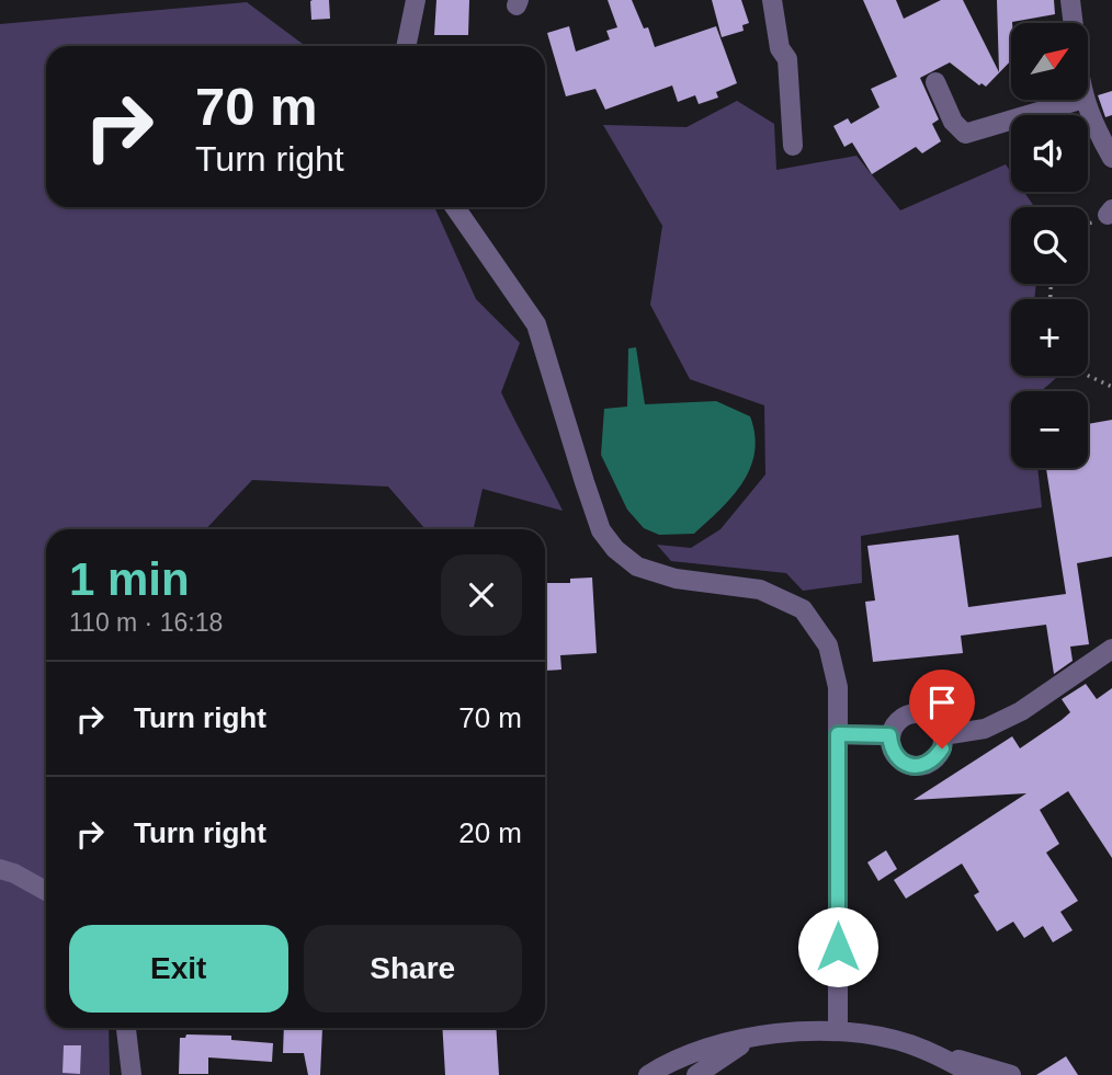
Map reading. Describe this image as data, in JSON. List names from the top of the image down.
{
  "north": "top right",
  "page": {
    "map_buttons": ["+", "−"],
    "turn": ["70 m", "Turn right"],
    "heading": ["1 min", "110 m · 16:18"],
    "list": [
      {
        "name": "Turn right",
        "value": "70 m"
      },
      {
        "name": "Turn right",
        "value": "20 m"
      }
    ],
    "buttons": ["Exit", "Share"]
  }
}
